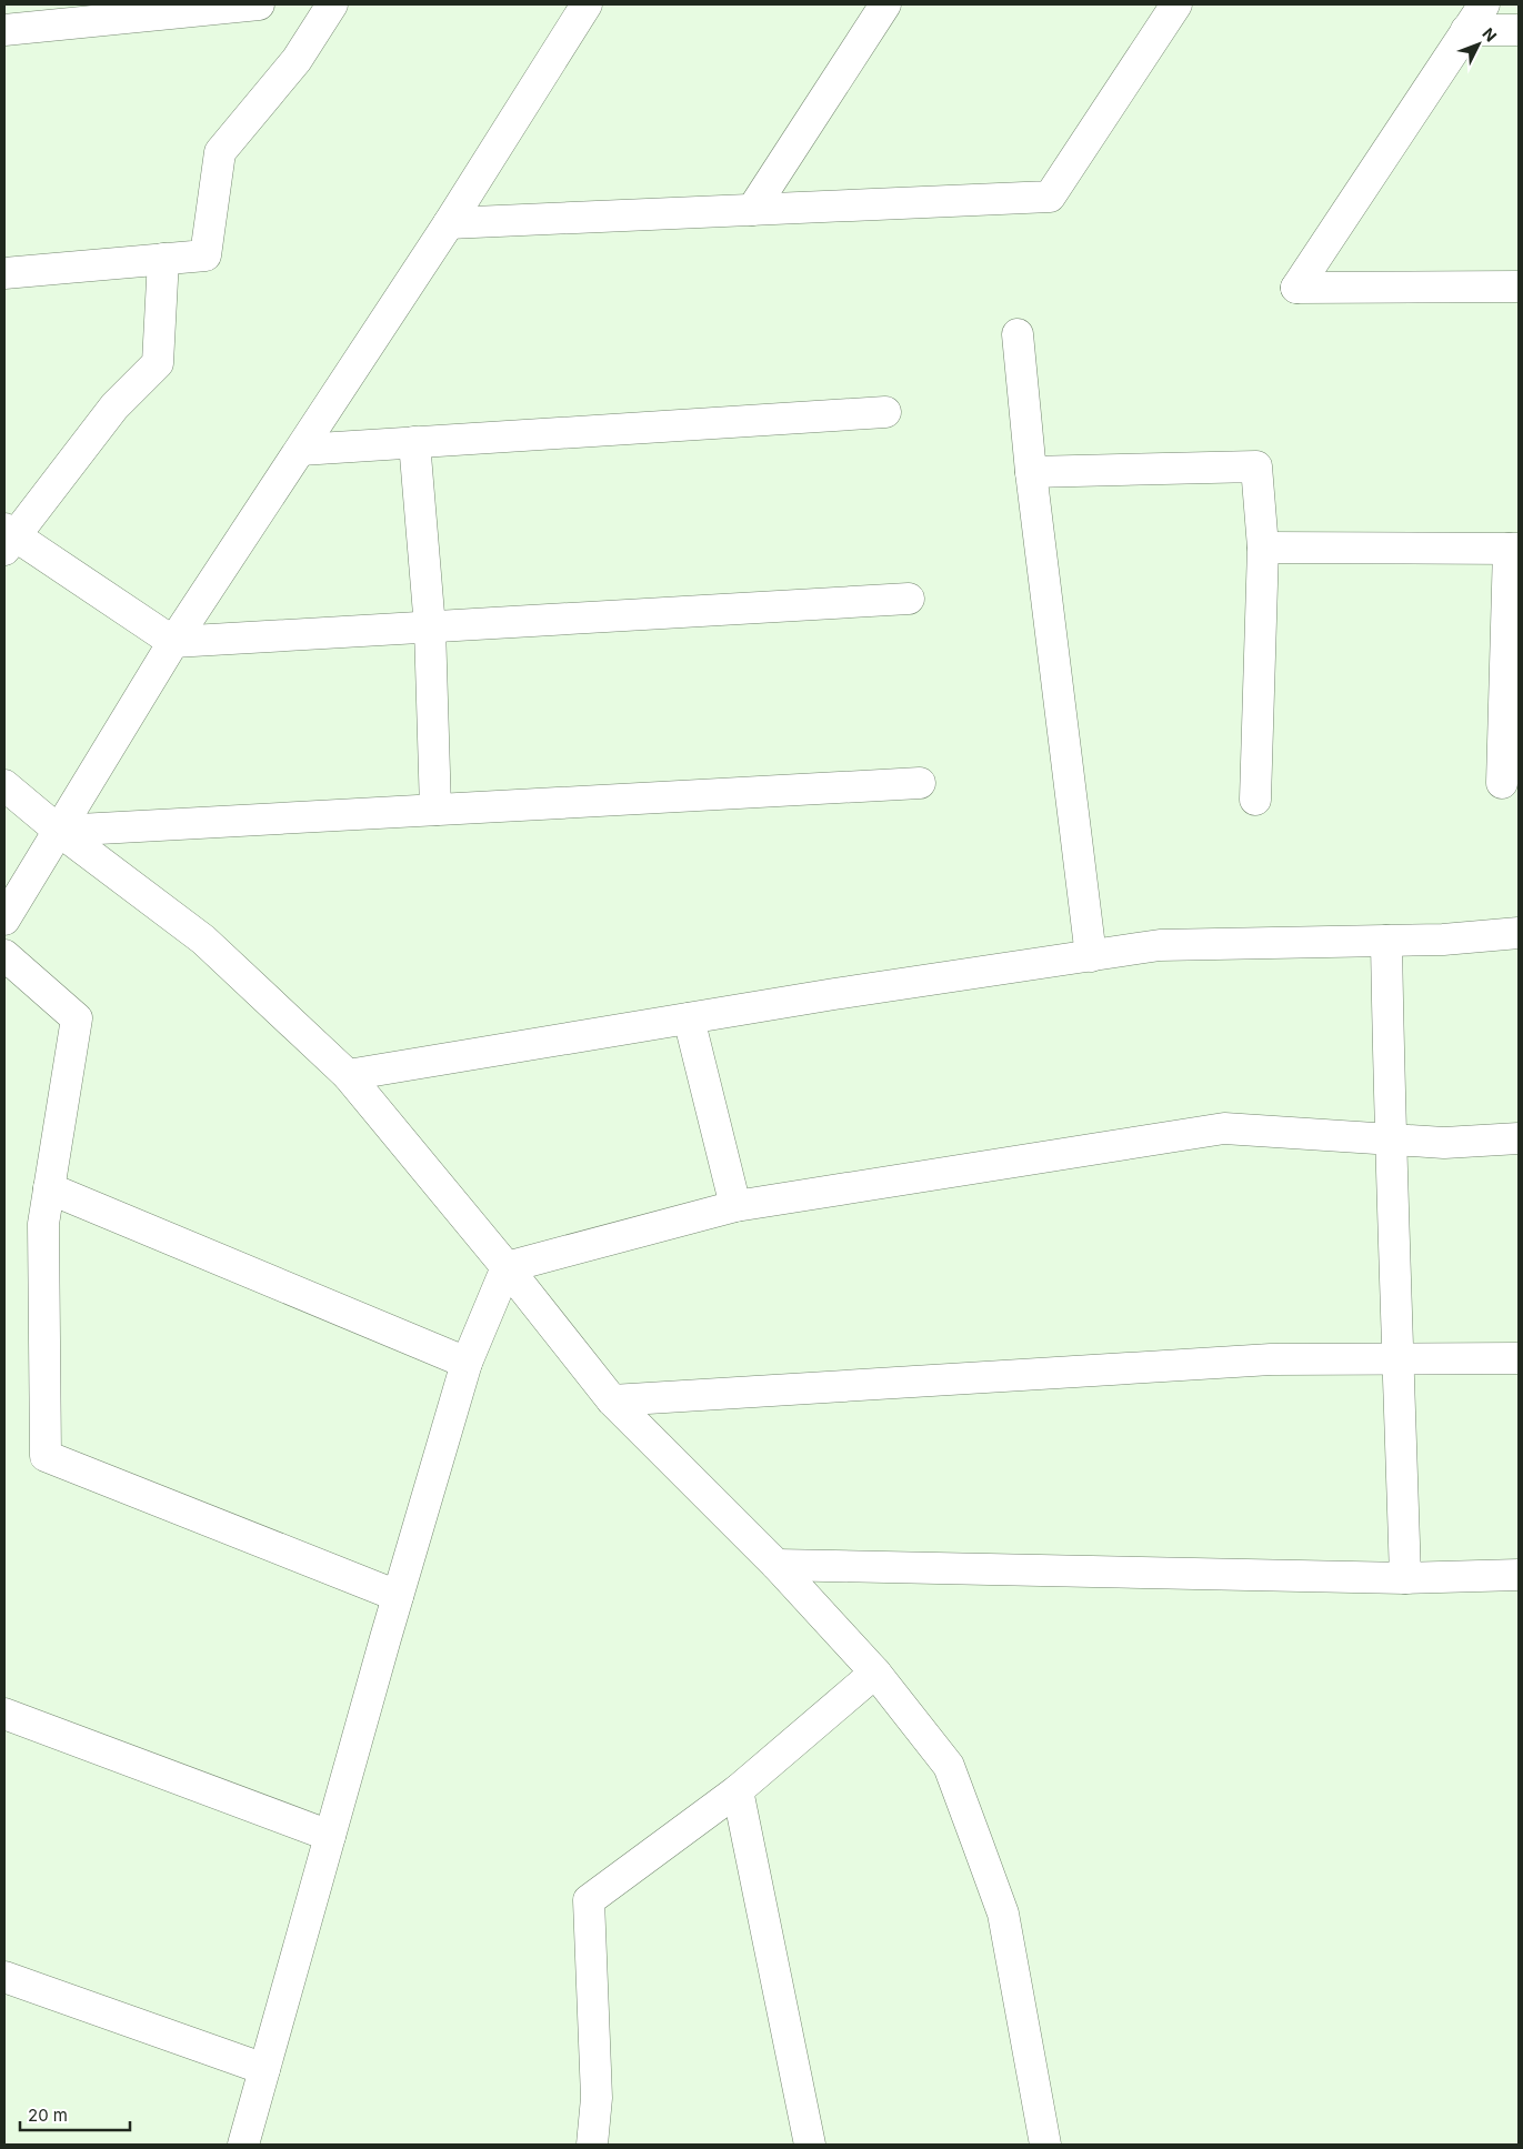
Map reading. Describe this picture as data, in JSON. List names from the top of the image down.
{
  "scale_bar": "20 m",
  "north": "top right"
}
